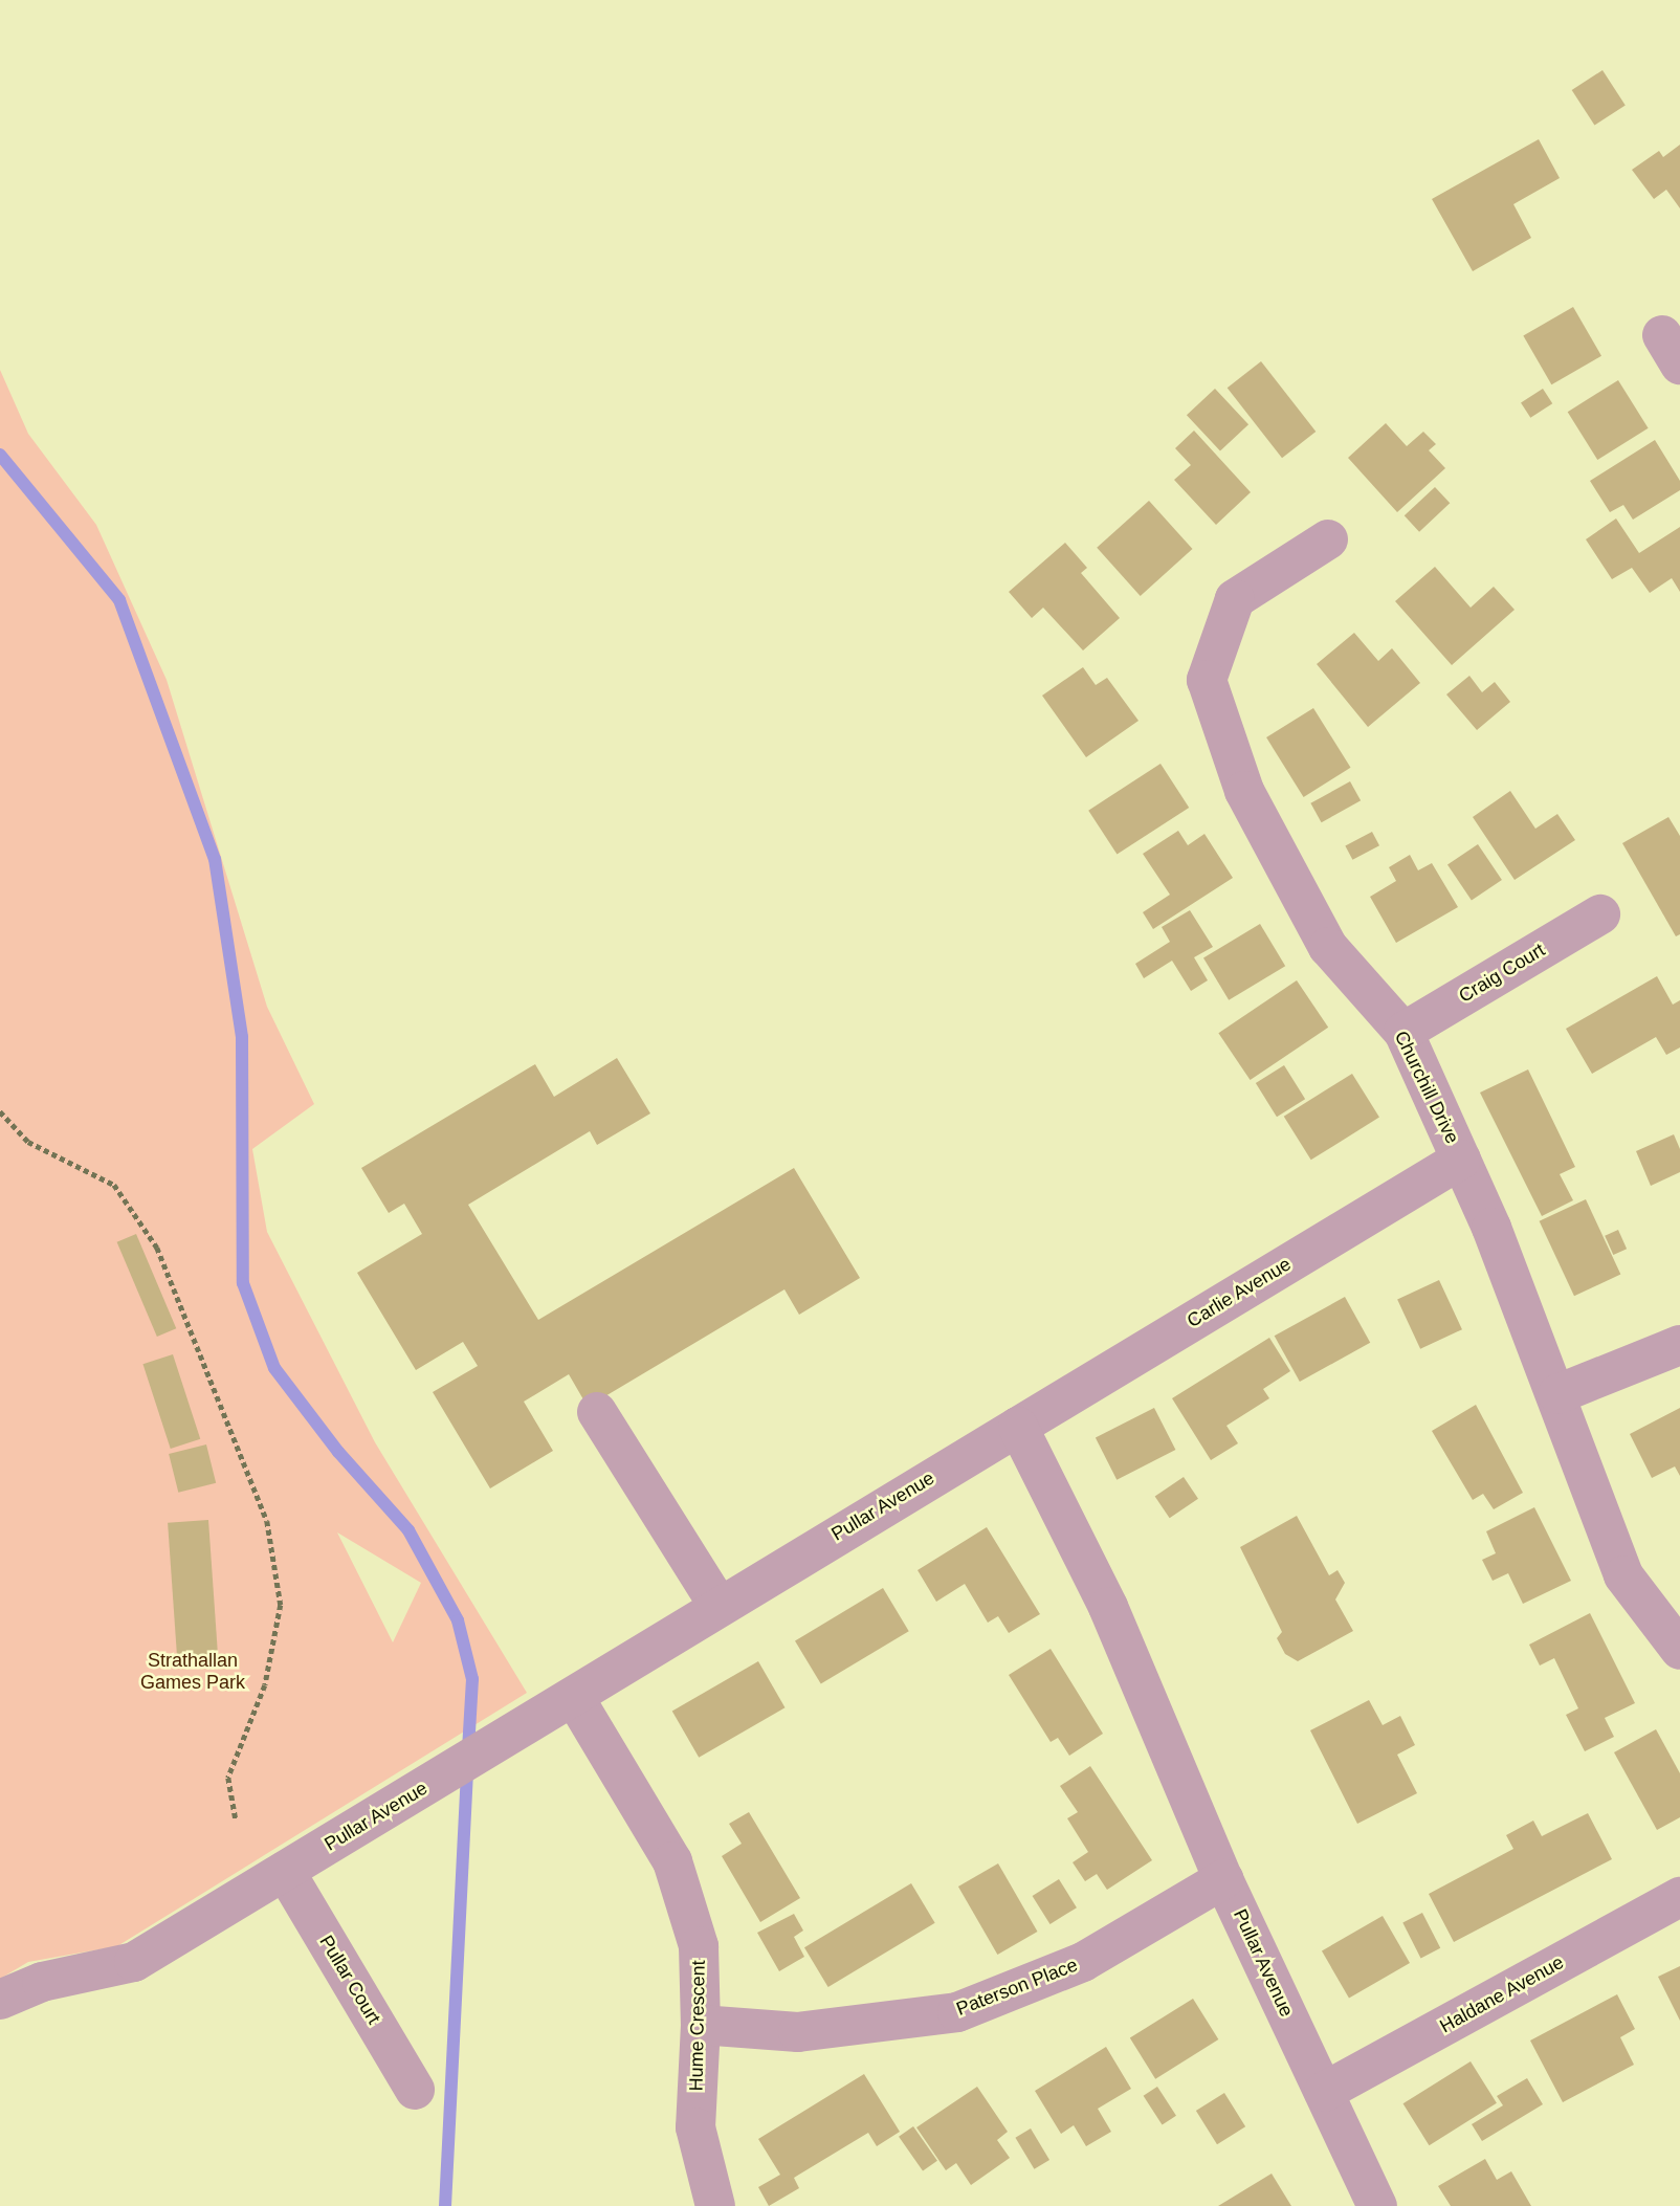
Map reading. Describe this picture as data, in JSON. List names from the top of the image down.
{
  "streets": {
    "street": [
      "Craig Court",
      "Churchill Drive",
      "Carlie Avenue",
      "Pullar Avenue",
      "Pullar Court",
      "Paterson Place",
      "Haldane Avenue",
      "Hume Crescent"
    ]
  },
  "crossings": [
    ["Craig Court", "Churchill Drive"],
    ["Churchill Drive", "Carlie Avenue"],
    ["Carlie Avenue", "Pullar Avenue"],
    ["Pullar Avenue", "Pullar Court"],
    ["Pullar Avenue", "Paterson Place"],
    ["Pullar Avenue", "Haldane Avenue"],
    ["Pullar Avenue", "Hume Crescent"],
    ["Paterson Place", "Hume Crescent"]
  ],
  "parks": ["Strathallan Games Park"]
}
